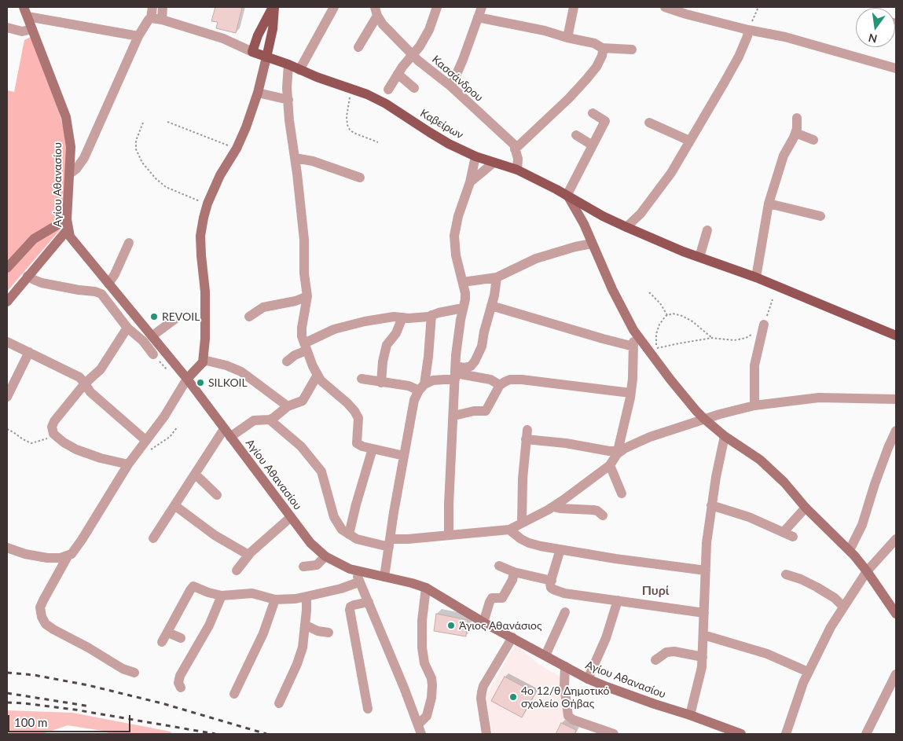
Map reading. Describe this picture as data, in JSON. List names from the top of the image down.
{
  "streets": {
    "main road": ["Καβείρων", "Αγίου Αθανασίου"],
    "street": ["Κασσάνδρου"]
  },
  "districts": ["Πυρί"],
  "places": [
    "REVOIL",
    "SILKOIL",
    "Άγιος Αθανάσιος",
    "4ο 12/θ Δημοτικό σχολείο Θήβας"
  ],
  "scale_bar": "100 m",
  "north": "bottom"
}
